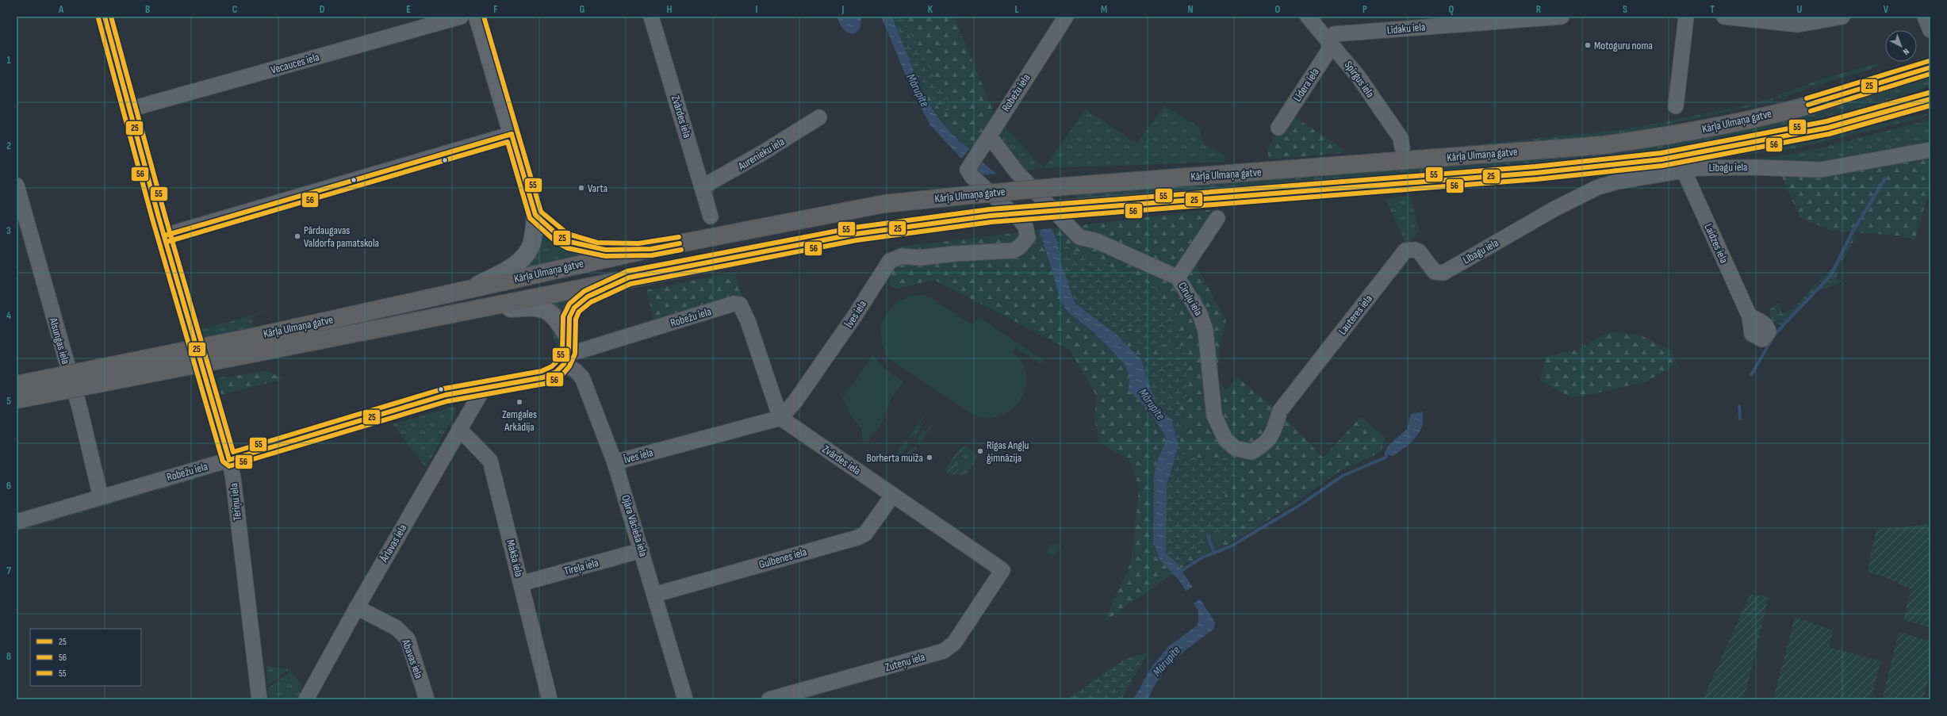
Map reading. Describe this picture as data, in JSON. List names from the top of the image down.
{
  "streets": {
    "highway": ["Kārļa Ulmaņa gatve"],
    "main road": ["Robežu iela", "Tēriņu iela"],
    "street": [
      "Līdaku iela",
      "Vecauces iela",
      "Spirgus iela",
      "Līdera iela",
      "Zvārdes iela",
      "Aurenieku iela",
      "Lībagu iela",
      "Laidzes iela",
      "Cīruļu iela",
      "Īves iela",
      "Lauteres iela",
      "Alsungas iela",
      "Ojāra Vācieša iela",
      "Ārlavas iela",
      "Makša iela",
      "Gulbenes iela",
      "Tīreļa iela",
      "Abavas iela",
      "Zuteņu iela"
    ]
  },
  "crossings": [
    ["Līdaku iela", "Spirgus iela"],
    ["Līdaku iela", "Līdera iela"],
    ["Vecauces iela", "Tēriņu iela"],
    ["Spirgus iela", "Līdera iela"],
    ["Robežu iela", "Zvārdes iela"],
    ["Robežu iela", "Cīruļu iela"],
    ["Robežu iela", "Īves iela"],
    ["Robežu iela", "Alsungas iela"],
    ["Robežu iela", "Tēriņu iela"],
    ["Robežu iela", "Ojāra Vācieša iela"],
    ["Robežu iela", "Ārlavas iela"],
    ["Zvārdes iela", "Aurenieku iela"],
    ["Zvārdes iela", "Īves iela"],
    ["Zvārdes iela", "Gulbenes iela"],
    ["Zvārdes iela", "Zuteņu iela"],
    ["Lībagu iela", "Laidzes iela"],
    ["Lībagu iela", "Lauteres iela"],
    ["Cīruļu iela", "Lauteres iela"],
    ["Īves iela", "Ojāra Vācieša iela"],
    ["Ojāra Vācieša iela", "Gulbenes iela"],
    ["Ojāra Vācieša iela", "Tīreļa iela"],
    ["Ārlavas iela", "Makša iela"],
    ["Ārlavas iela", "Abavas iela"],
    ["Makša iela", "Tīreļa iela"]
  ],
  "water": ["Mārupīte"],
  "places": [
    "Motoguru noma",
    "Varta",
    "Pārdaugavas Valdorfa pamatskola",
    "Zemgales Arkādija",
    "Rīgas Angļu ģimnāzija",
    "Borherta muiža"
  ],
  "lines": ["transit line 25", "transit line 55", "transit line 56"],
  "legend": ["25", "56", "55"],
  "north": "bottom right",
  "grid": {
    "columns": [
      "A",
      "B",
      "C",
      "D",
      "E",
      "F",
      "G",
      "H",
      "I",
      "J",
      "K",
      "L",
      "M",
      "N",
      "O",
      "P",
      "Q",
      "R",
      "S",
      "T",
      "U",
      "V"
    ],
    "rows": [
      "1",
      "2",
      "3",
      "4",
      "5",
      "6",
      "7",
      "8"
    ]
  }
}
